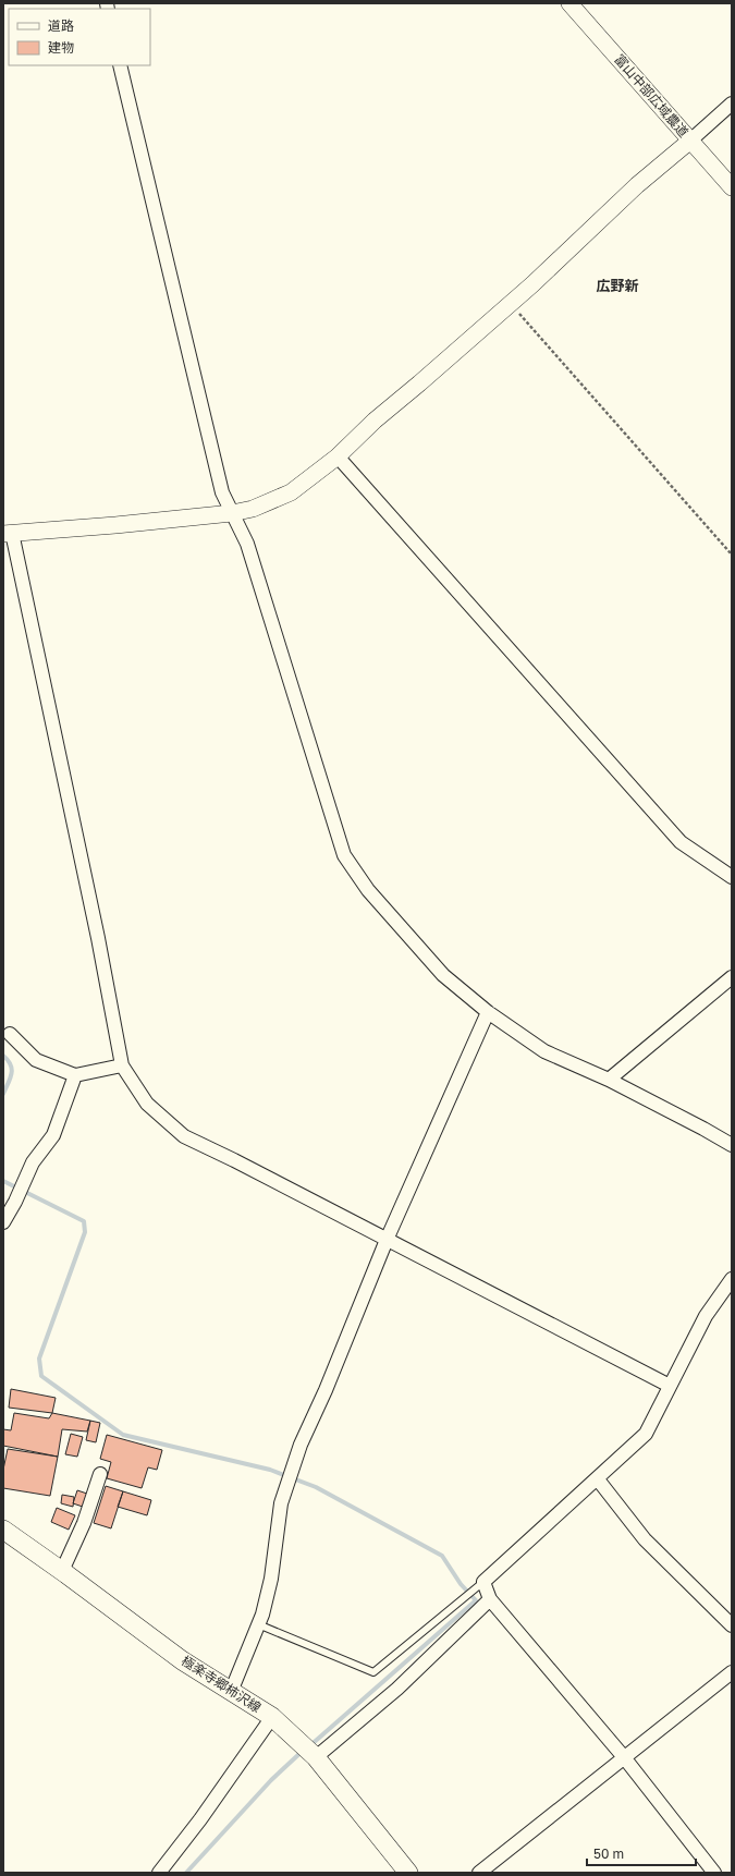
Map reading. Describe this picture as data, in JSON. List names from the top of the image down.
{
  "streets": {
    "main road": ["極楽寺郷柿沢線"],
    "street": ["富山中部広域農道"]
  },
  "districts": ["広野新"],
  "legend": ["道路", "建物"],
  "scale_bar": "50 m"
}
